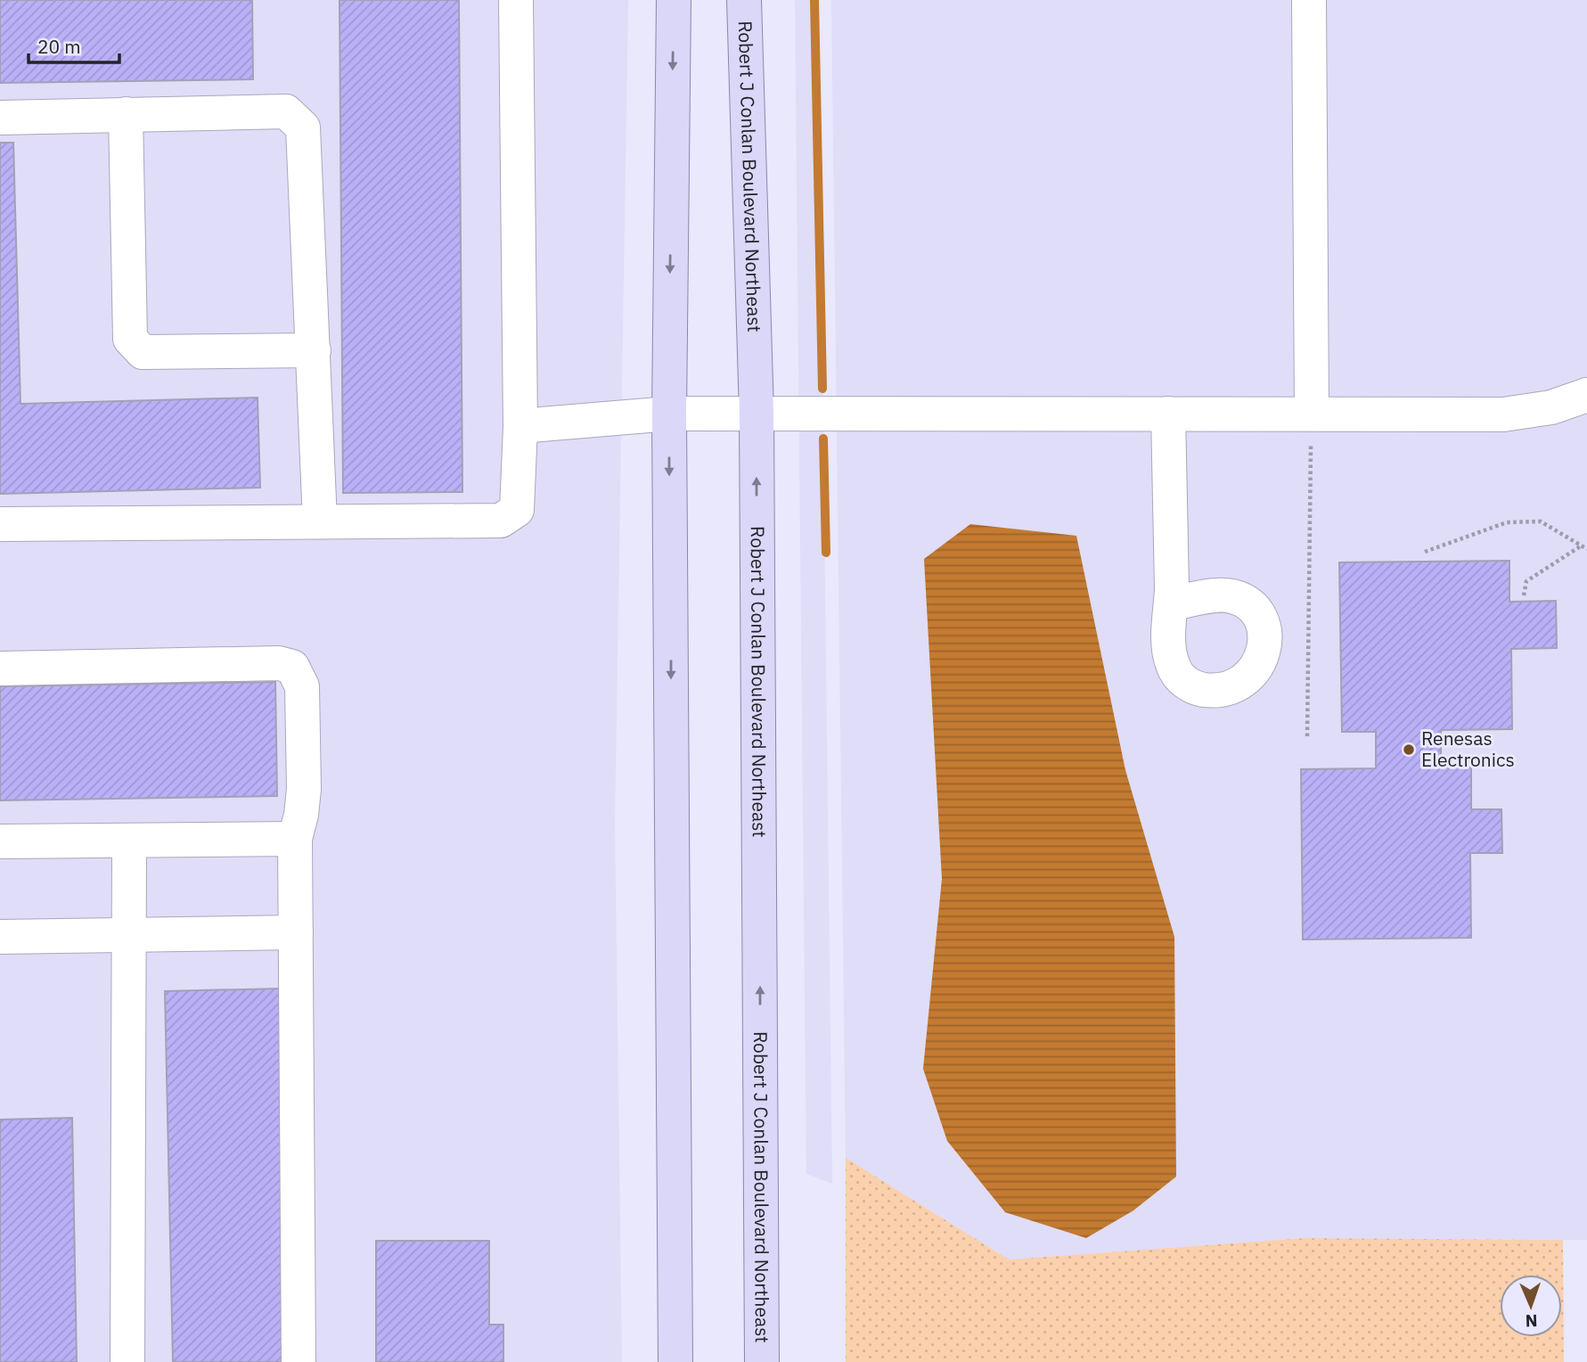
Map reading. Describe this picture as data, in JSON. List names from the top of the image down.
{
  "streets": {
    "main road": ["Robert J Conlan Boulevard Northeast"]
  },
  "places": ["Renesas Electronics"],
  "scale_bar": "20 m",
  "north": "bottom"
}
